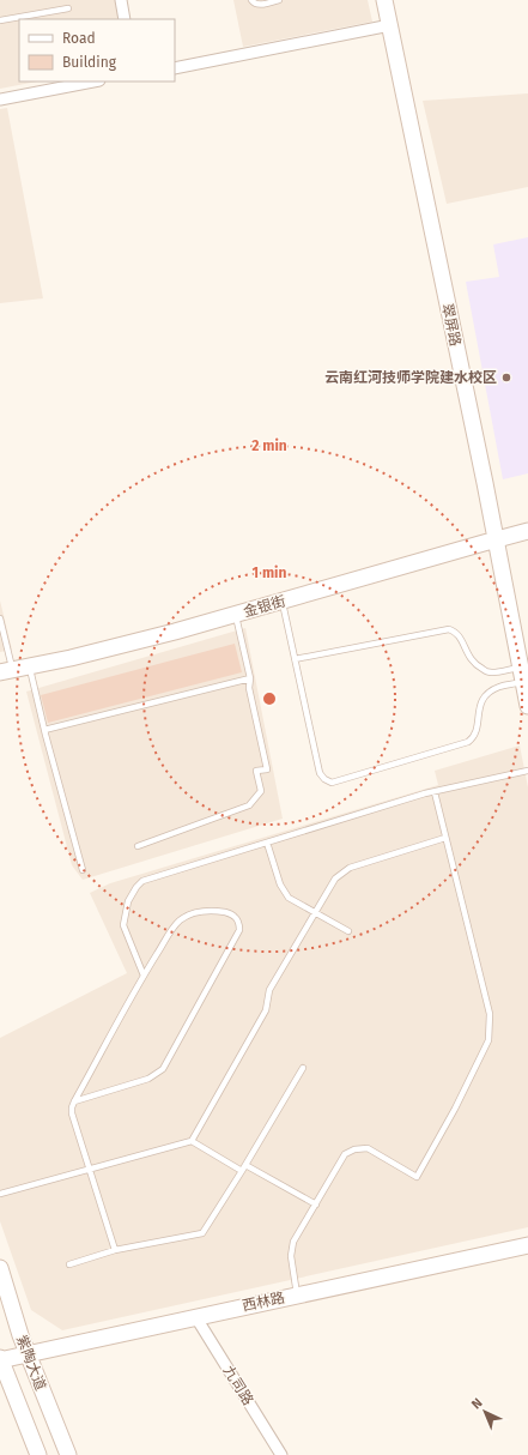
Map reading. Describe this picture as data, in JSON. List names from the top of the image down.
{
  "streets": {
    "street": [
      "翠屏路",
      "金银街",
      "西林路",
      "紫陶大道",
      "九司路"
    ]
  },
  "crossings": [
    ["翠屏路", "金银街"],
    ["西林路", "紫陶大道"],
    ["西林路", "九司路"]
  ],
  "places": ["云南红河技师学院建水校区"],
  "legend": ["Road", "Building"],
  "north": "top left",
  "rings": ["2 min", "1 min"]
}
